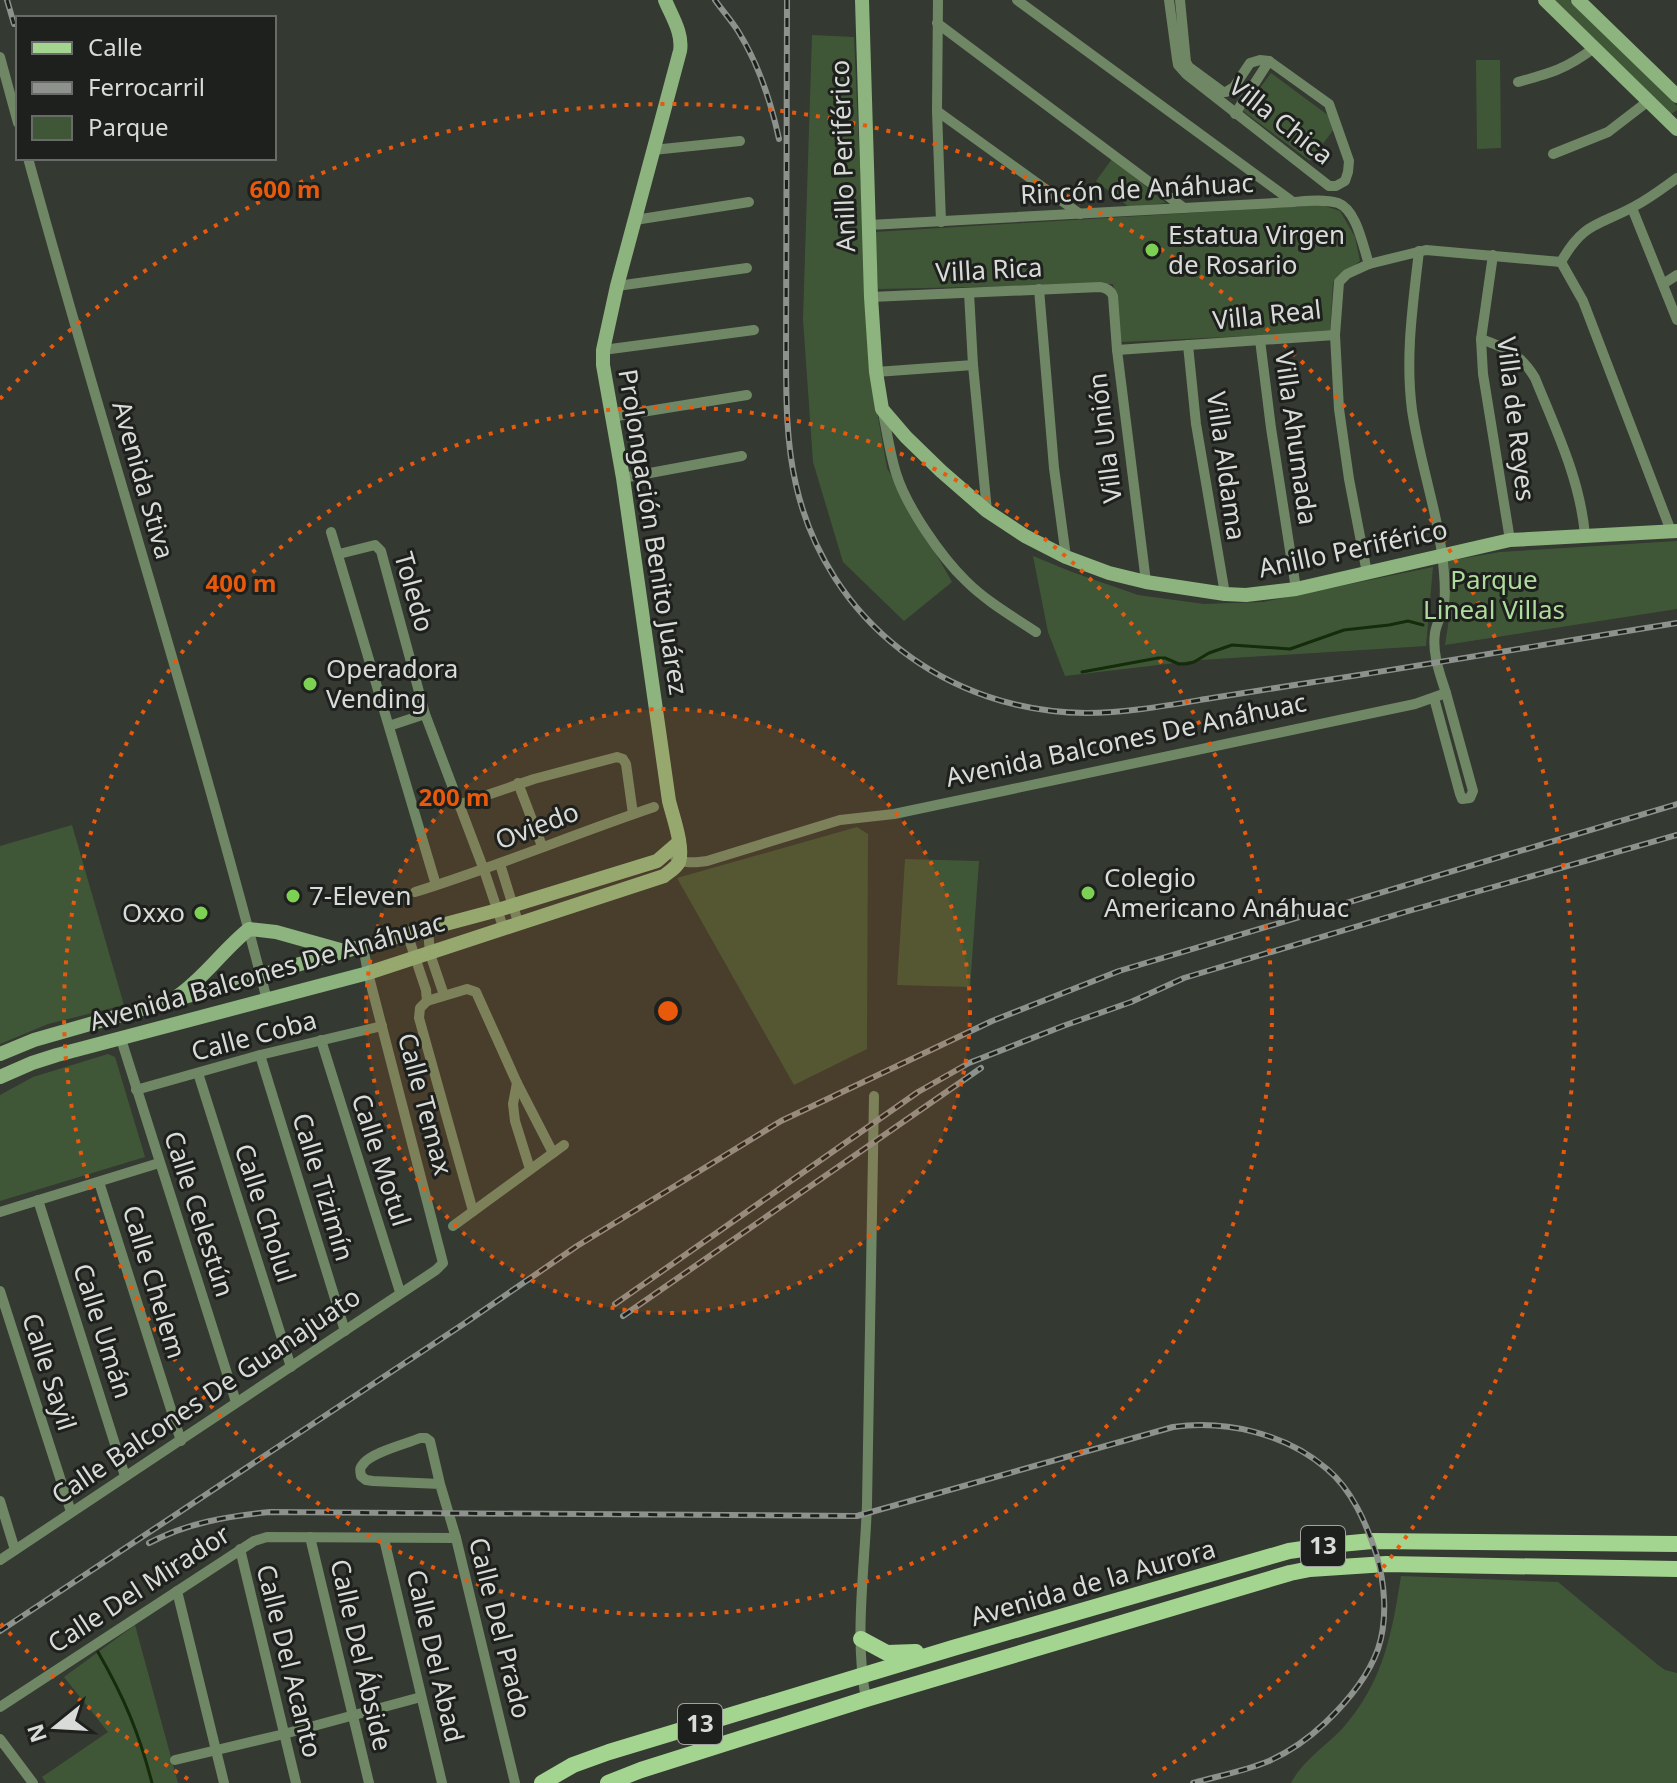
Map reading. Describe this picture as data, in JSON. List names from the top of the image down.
{
  "streets": {
    "main road": ["13", "Avenida de la Aurora"],
    "street": [
      "Villa Chica",
      "Anillo Periférico",
      "Rincón de Anáhuac",
      "Villa Rica",
      "Villa Real",
      "Villa de Reyes",
      "Villa Unión",
      "Villa Ahumada",
      "Villa Aldama",
      "Avenida Stiva",
      "Prolongación Benito Juárez",
      "Toledo",
      "Avenida Balcones De Anáhuac",
      "Oviedo",
      "Calle Coba",
      "Calle Temax",
      "Calle Motul",
      "Calle Tizimín",
      "Calle Cholul",
      "Calle Celestún",
      "Calle Chelem",
      "Calle Umán",
      "Calle Sayil",
      "Calle Balcones De Guanajuato",
      "Calle Del Mirador",
      "Calle Del Prado",
      "Calle Del Ábside",
      "Calle Del Abad",
      "Calle Del Acanto"
    ]
  },
  "crossings": [
    ["Anillo Periférico", "Rincón de Anáhuac"],
    ["Anillo Periférico", "Villa Rica"],
    ["Anillo Periférico", "Villa de Reyes"],
    ["Anillo Periférico", "Villa Unión"],
    ["Anillo Periférico", "Villa Ahumada"],
    ["Anillo Periférico", "Villa Aldama"],
    ["Rincón de Anáhuac", "Villa Real"],
    ["Villa Rica", "Villa Unión"],
    ["Villa Real", "Villa de Reyes"],
    ["Villa Real", "Villa Unión"],
    ["Villa Real", "Villa Ahumada"],
    ["Villa Real", "Villa Aldama"],
    ["Avenida Stiva", "Avenida Balcones De Anáhuac"],
    ["Prolongación Benito Juárez", "Avenida Balcones De Anáhuac"],
    ["Toledo", "Avenida Balcones De Anáhuac"],
    ["Toledo", "Oviedo"],
    ["Avenida Balcones De Anáhuac", "Calle Temax"],
    ["Avenida Balcones De Anáhuac", "Calle Celestún"],
    ["Calle Coba", "Calle Temax"],
    ["Calle Coba", "Calle Motul"],
    ["Calle Coba", "Calle Tizimín"],
    ["Calle Coba", "Calle Cholul"],
    ["Calle Coba", "Calle Celestún"],
    ["Calle Temax", "Calle Balcones De Guanajuato"],
    ["Calle Motul", "Calle Balcones De Guanajuato"],
    ["Calle Tizimín", "Calle Balcones De Guanajuato"],
    ["Calle Cholul", "Calle Balcones De Guanajuato"],
    ["Calle Celestún", "Calle Balcones De Guanajuato"],
    ["Calle Chelem", "Calle Balcones De Guanajuato"],
    ["Calle Umán", "Calle Balcones De Guanajuato"],
    ["Calle Sayil", "Calle Balcones De Guanajuato"],
    ["Calle Del Mirador", "Calle Del Prado"],
    ["Calle Del Mirador", "Calle Del Ábside"],
    ["Calle Del Mirador", "Calle Del Abad"],
    ["Calle Del Mirador", "Calle Del Acanto"]
  ],
  "parks": ["Parque Lineal Villas"],
  "places": [
    "Estatua Virgen de Rosario",
    "Operadora Vending",
    "Colegio Americano Anáhuac",
    "7-Eleven",
    "Oxxo"
  ],
  "legend": ["Calle", "Ferrocarril", "Parque"],
  "north": "left",
  "rings": ["600 m", "400 m", "200 m"]
}
